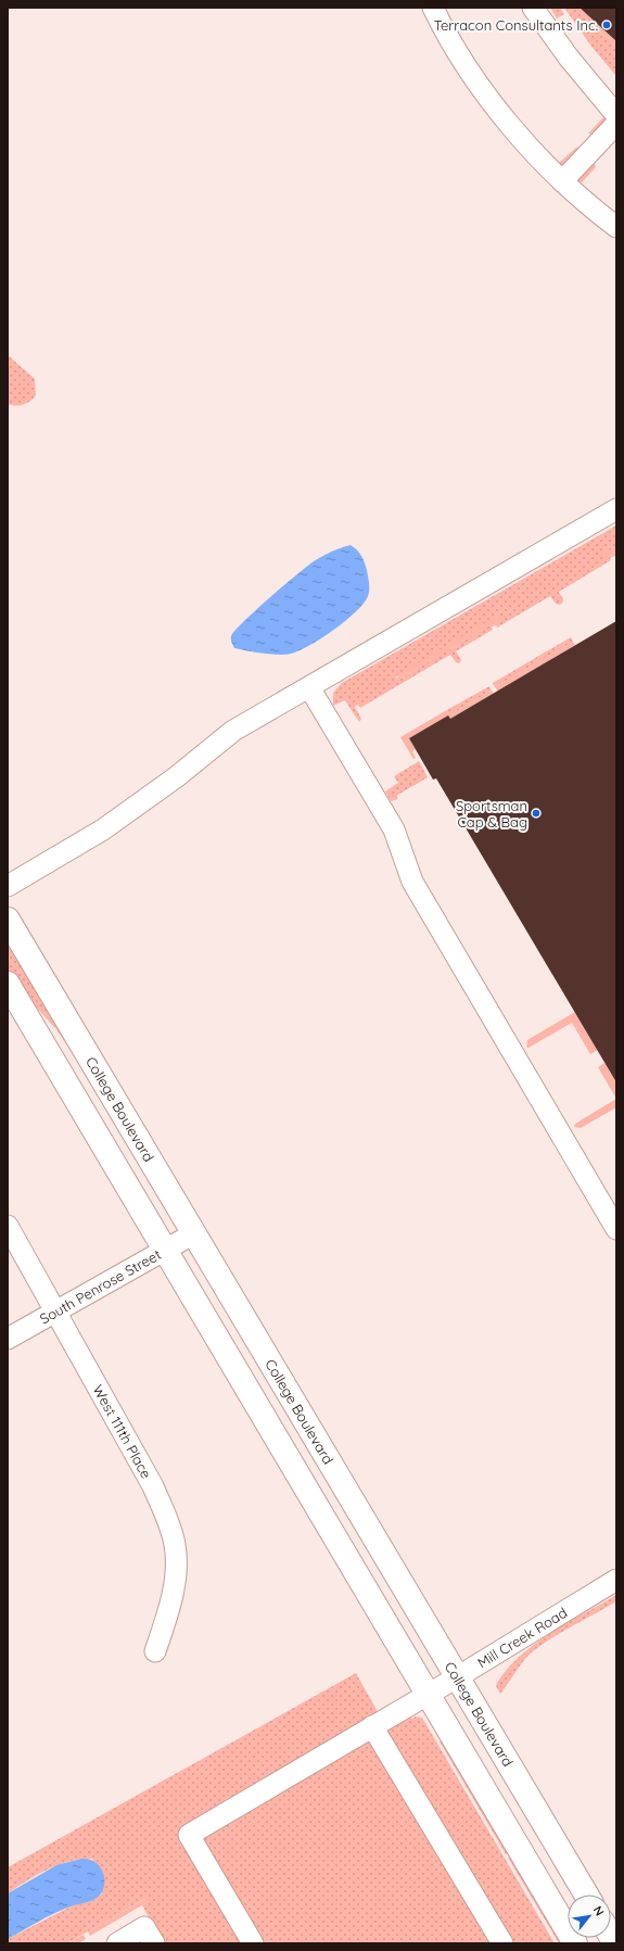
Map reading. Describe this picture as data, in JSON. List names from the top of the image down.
{
  "streets": {
    "main road": ["College Boulevard"],
    "street": ["South Penrose Street", "West 111th Place", "Mill Creek Road"]
  },
  "crossings": [
    ["College Boulevard", "South Penrose Street"],
    ["College Boulevard", "Mill Creek Road"],
    ["South Penrose Street", "West 111th Place"]
  ],
  "places": ["Terracon Consultants Inc.", "Sportsman Cap & Bag"],
  "north": "top right"
}
